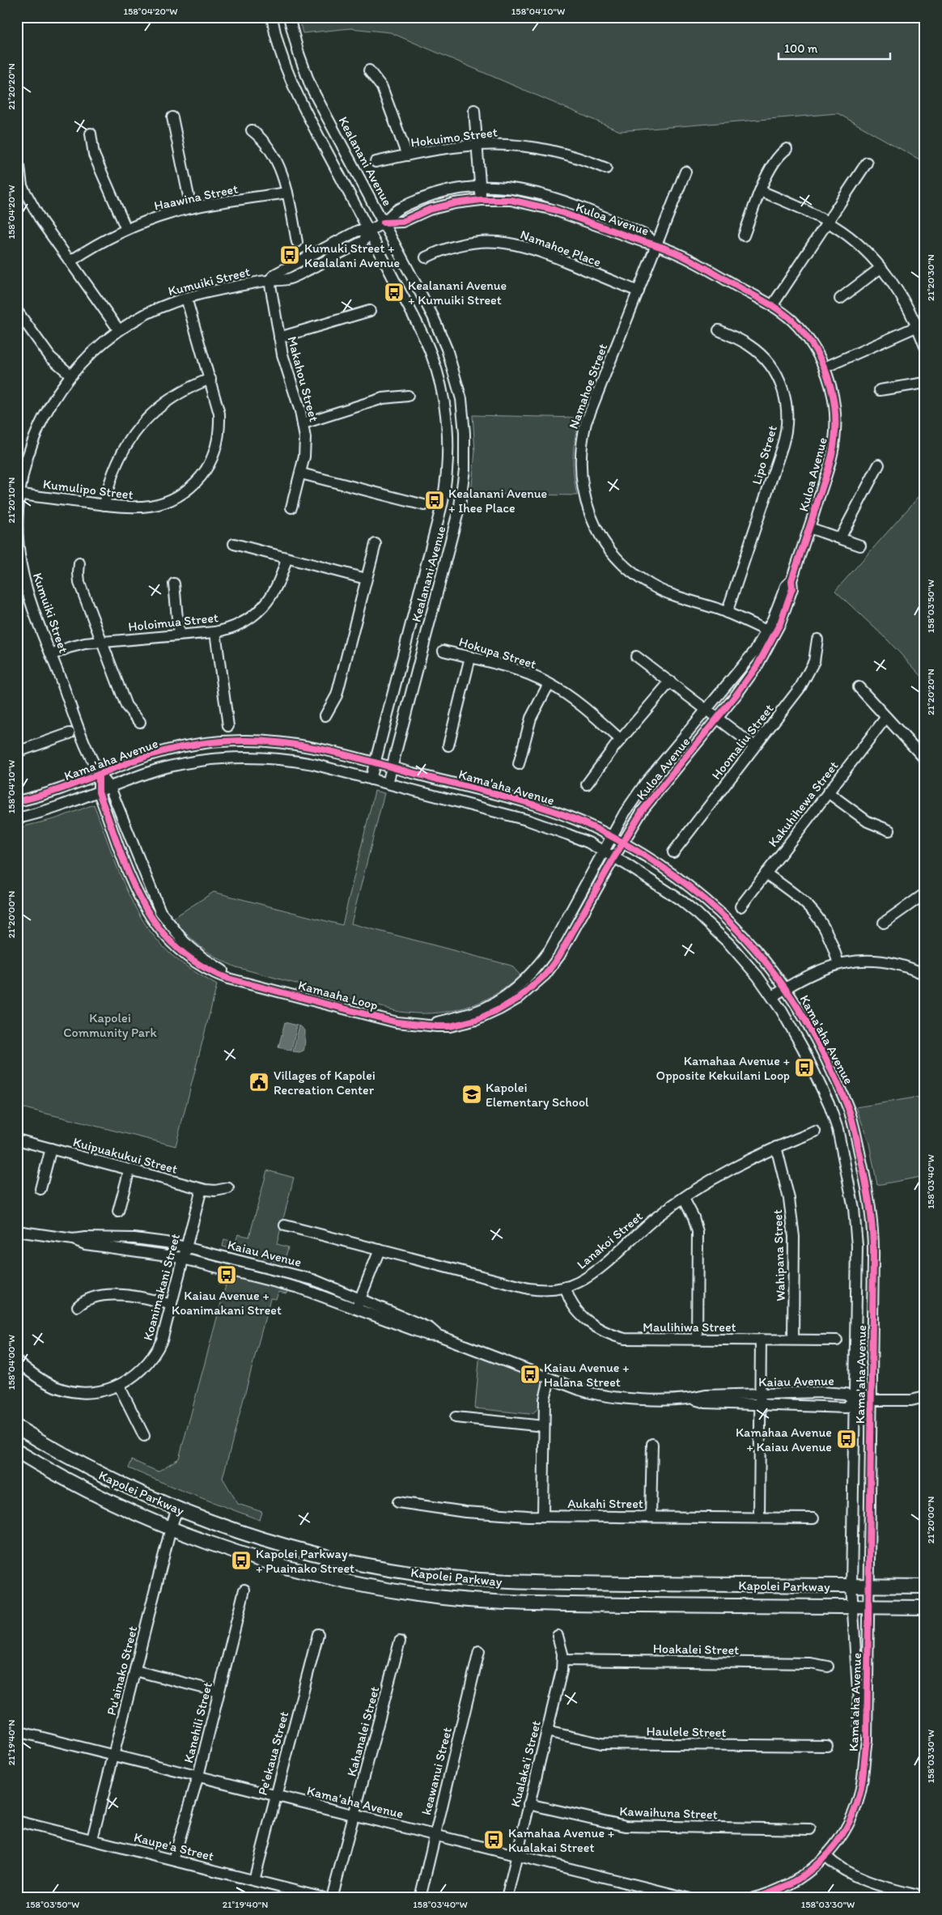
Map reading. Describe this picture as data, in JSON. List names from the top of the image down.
{
  "streets": {
    "main road": ["Kapolei Parkway"],
    "street": [
      "Hokuimo Street",
      "Kealanani Avenue",
      "Haawina Street",
      "Kuloa Avenue",
      "Namahoe Place",
      "Kumuiki Street",
      "Makahou Street",
      "Namahoe Street",
      "Lipo Street",
      "Kumulipo Street",
      "Holoimua Street",
      "Hokupa Street",
      "Hoomaliu Street",
      "Kama'aha Avenue",
      "Kakuhihewa Street",
      "Kamaaha Loop",
      "Kuipuakukui Street",
      "Lanakoi Street",
      "Kaiau Avenue",
      "Wahipana Street",
      "Koanimakani Street",
      "Maulihiwa Street",
      "Aukahi Street",
      "Hoakalei Street",
      "Pu'ainako Street",
      "Kanehili Street",
      "Kahanalei Street",
      "Haulele Street",
      "Pe'ekaua Street",
      "Kualaka'i Street",
      "keawanui Street",
      "Kawaihuna Street",
      "Kaupe'a Street"
    ]
  },
  "crossings": [
    ["Kealanani Avenue", "Kuloa Avenue"],
    ["Kealanani Avenue", "Kumuiki Street"],
    ["Kealanani Avenue", "Kama'aha Avenue"],
    ["Kuloa Avenue", "Kumuiki Street"],
    ["Kuloa Avenue", "Namahoe Street"],
    ["Kuloa Avenue", "Kama'aha Avenue"],
    ["Kuloa Avenue", "Kamaaha Loop"],
    ["Namahoe Place", "Namahoe Street"],
    ["Kumuiki Street", "Makahou Street"],
    ["Kumuiki Street", "Kumulipo Street"],
    ["Kumuiki Street", "Holoimua Street"],
    ["Kumuiki Street", "Kama'aha Avenue"],
    ["Kumuiki Street", "Kamaaha Loop"],
    ["Namahoe Street", "Lipo Street"],
    ["Kama'aha Avenue", "Kamaaha Loop"],
    ["Kama'aha Avenue", "Kaiau Avenue"],
    ["Kama'aha Avenue", "Kapolei Parkway"],
    ["Kama'aha Avenue", "Pu'ainako Street"],
    ["Kama'aha Avenue", "Kanehili Street"],
    ["Kama'aha Avenue", "Kahanalei Street"],
    ["Kama'aha Avenue", "Pe'ekaua Street"],
    ["Kama'aha Avenue", "Kualaka'i Street"],
    ["Kama'aha Avenue", "keawanui Street"],
    ["Kuipuakukui Street", "Koanimakani Street"],
    ["Lanakoi Street", "Wahipana Street"],
    ["Lanakoi Street", "Maulihiwa Street"],
    ["Kaiau Avenue", "Koanimakani Street"],
    ["Wahipana Street", "Maulihiwa Street"],
    ["Kapolei Parkway", "Pu'ainako Street"],
    ["Hoakalei Street", "Kualaka'i Street"],
    ["Pu'ainako Street", "Kaupe'a Street"],
    ["Kanehili Street", "Kaupe'a Street"],
    ["Haulele Street", "Kualaka'i Street"],
    ["Pe'ekaua Street", "Kaupe'a Street"],
    ["Kualaka'i Street", "Kawaihuna Street"]
  ],
  "parks": ["Kapolei Community Park"],
  "places": {
    "bus stop": [
      "Kumuki Street + Kealalani Avenue",
      "Kealanani Avenue + Kumuiki Street",
      "Kealanani Avenue + Ihee Place",
      "Kamahaa Avenue + Opposite Kekuilani Loop",
      "Kaiau Avenue + Koanimakani Street",
      "Kaiau Avenue + Halana Street",
      "Kamahaa Avenue + Kaiau Avenue",
      "Kapolei Parkway + Puainako Street",
      "Kamahaa Avenue + Kualakai Street"
    ],
    "public building": ["Villages of Kapolei Recreation Center"],
    "school or university": ["Kapolei Elementary School"]
  },
  "scale_bar": "100 m",
  "coordinates": [
    "158°04'20\"W",
    "158°04'10\"W",
    "21°20'20\"N",
    "21°20'30\"N",
    "21°20'10\"N",
    "158°03'50\"W",
    "21°20'00\"N",
    "158°03'40\"W",
    "158°04'00\"W",
    "21°19'40\"N",
    "158°03'30\"W"
  ]
}
